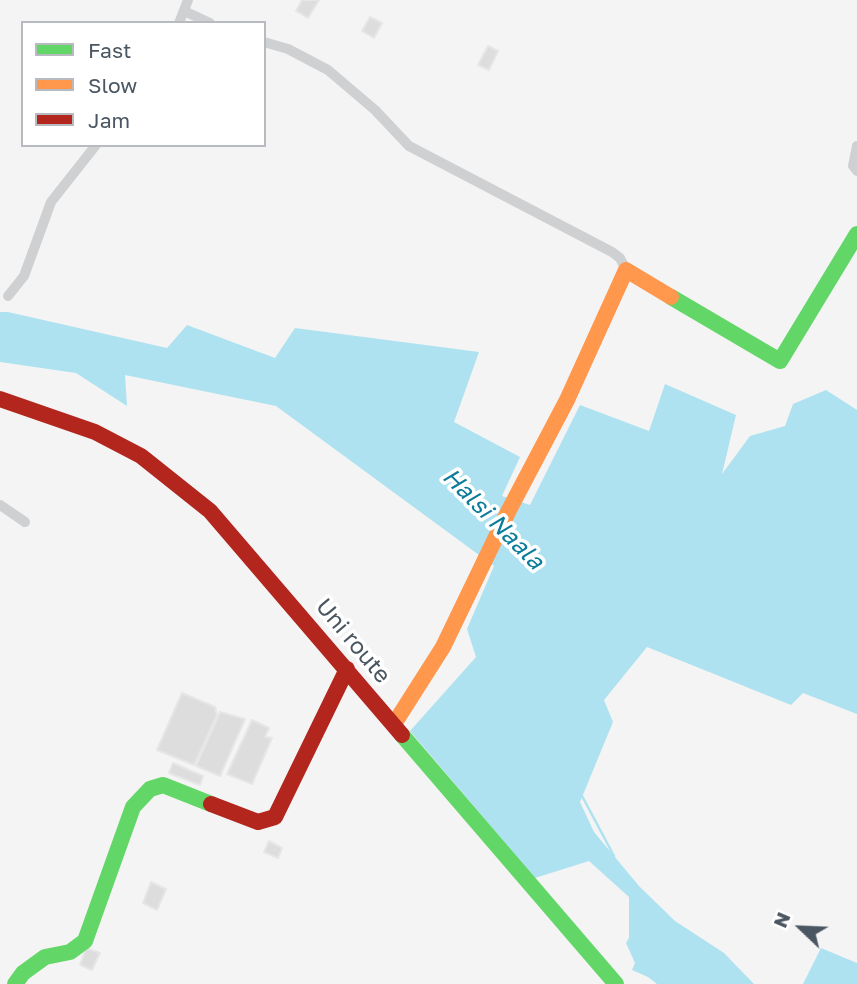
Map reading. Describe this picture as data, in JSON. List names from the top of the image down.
{
  "streets": {
    "street": ["Uni route"]
  },
  "water": ["Halsi Naala"],
  "legend": ["Fast", "Slow", "Jam"],
  "north": "top left"
}
